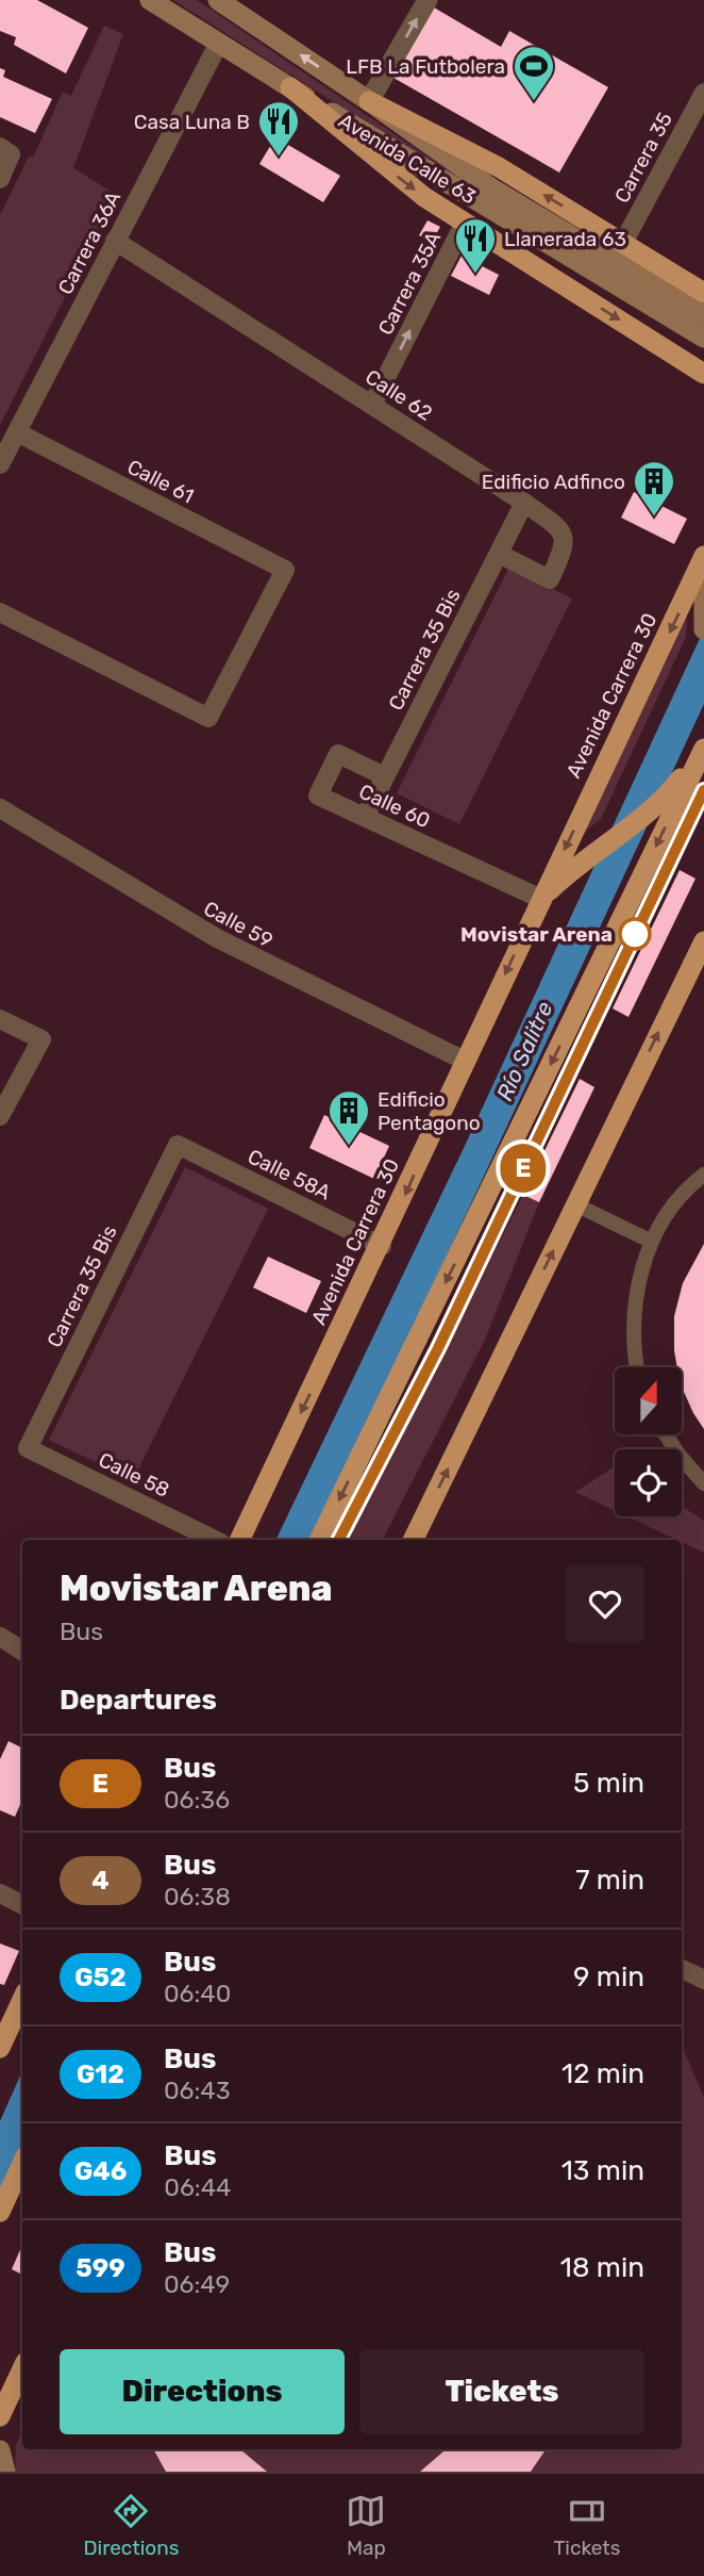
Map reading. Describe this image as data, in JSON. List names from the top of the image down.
{
  "streets": {
    "highway": ["Avenida Carrera 30"],
    "main road": ["Avenida Calle 63"],
    "street": [
      "Carrera 35",
      "Carrera 36A",
      "Carrera 35A",
      "Calle 62",
      "Calle 61",
      "Carrera 35 Bis",
      "Calle 60",
      "Calle 59",
      "Calle 58A",
      "Calle 58"
    ]
  },
  "crossings": [
    ["Avenida Calle 63", "Carrera 36A"],
    ["Carrera 36A", "Calle 62"],
    ["Carrera 36A", "Calle 61"],
    ["Carrera 35A", "Calle 62"],
    ["Calle 62", "Carrera 35 Bis"],
    ["Carrera 35 Bis", "Calle 60"],
    ["Carrera 35 Bis", "Calle 58A"],
    ["Carrera 35 Bis", "Calle 58"],
    ["Avenida Carrera 30", "Calle 60"],
    ["Avenida Carrera 30", "Calle 59"],
    ["Avenida Carrera 30", "Calle 58A"]
  ],
  "one_way": ["Carrera 35A"],
  "water": ["Río Salitre"],
  "places": {
    "sports": ["LFB La Futbolera"],
    "restaurant": ["Casa Luna B", "Llanerada 63"],
    "building": ["Edificio Adfinco", "Edificio Pentagono"],
    "other": ["Movistar Arena"]
  },
  "lines": ["bus line E"],
  "north": "top",
  "page": {
    "on_map": "E",
    "heading": [
      ["Movistar Arena", "Bus"],
      "Departures"
    ],
    "list": [
      {
        "mark": "E",
        "name": "Bus",
        "note": "06:36",
        "value": "5 min"
      },
      {
        "mark": "4",
        "name": "Bus",
        "note": "06:38",
        "value": "7 min"
      },
      {
        "mark": "G52",
        "name": "Bus",
        "note": "06:40",
        "value": "9 min"
      },
      {
        "mark": "G12",
        "name": "Bus",
        "note": "06:43",
        "value": "12 min"
      },
      {
        "mark": "G46",
        "name": "Bus",
        "note": "06:44",
        "value": "13 min"
      },
      {
        "mark": "599",
        "name": "Bus",
        "note": "06:49",
        "value": "18 min"
      }
    ],
    "buttons": ["Directions", "Tickets"],
    "tabs": ["Directions", "Map", "Tickets"]
  }
}
